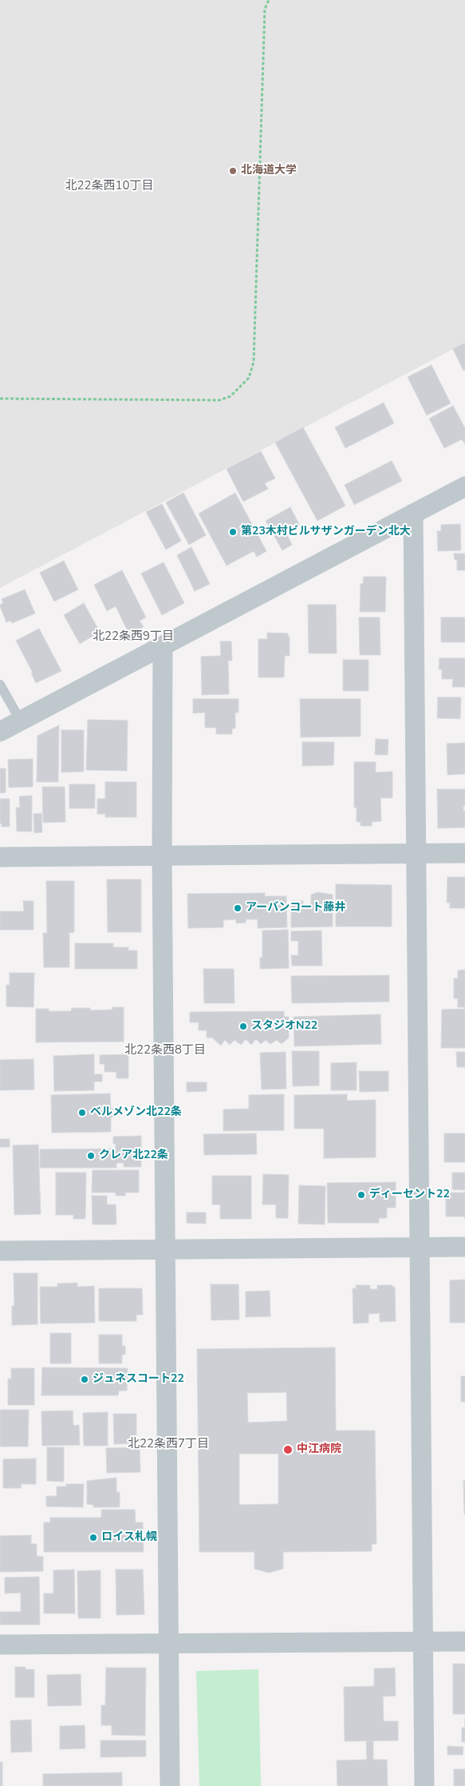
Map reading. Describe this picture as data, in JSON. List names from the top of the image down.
{
  "districts": [
    "北22条西10丁目",
    "北22条西9丁目",
    "北22条西8丁目",
    "北22条西7丁目"
  ],
  "places": [
    "北海道大学",
    "第23木村ビルサザンガーデン北大",
    "アーバンコート藤井",
    "スタジオN22",
    "ベルメゾン北22条",
    "クレア北22条",
    "ディーセント22",
    "ジュネスコート22",
    "中江病院",
    "ロイス札幌"
  ]
}
